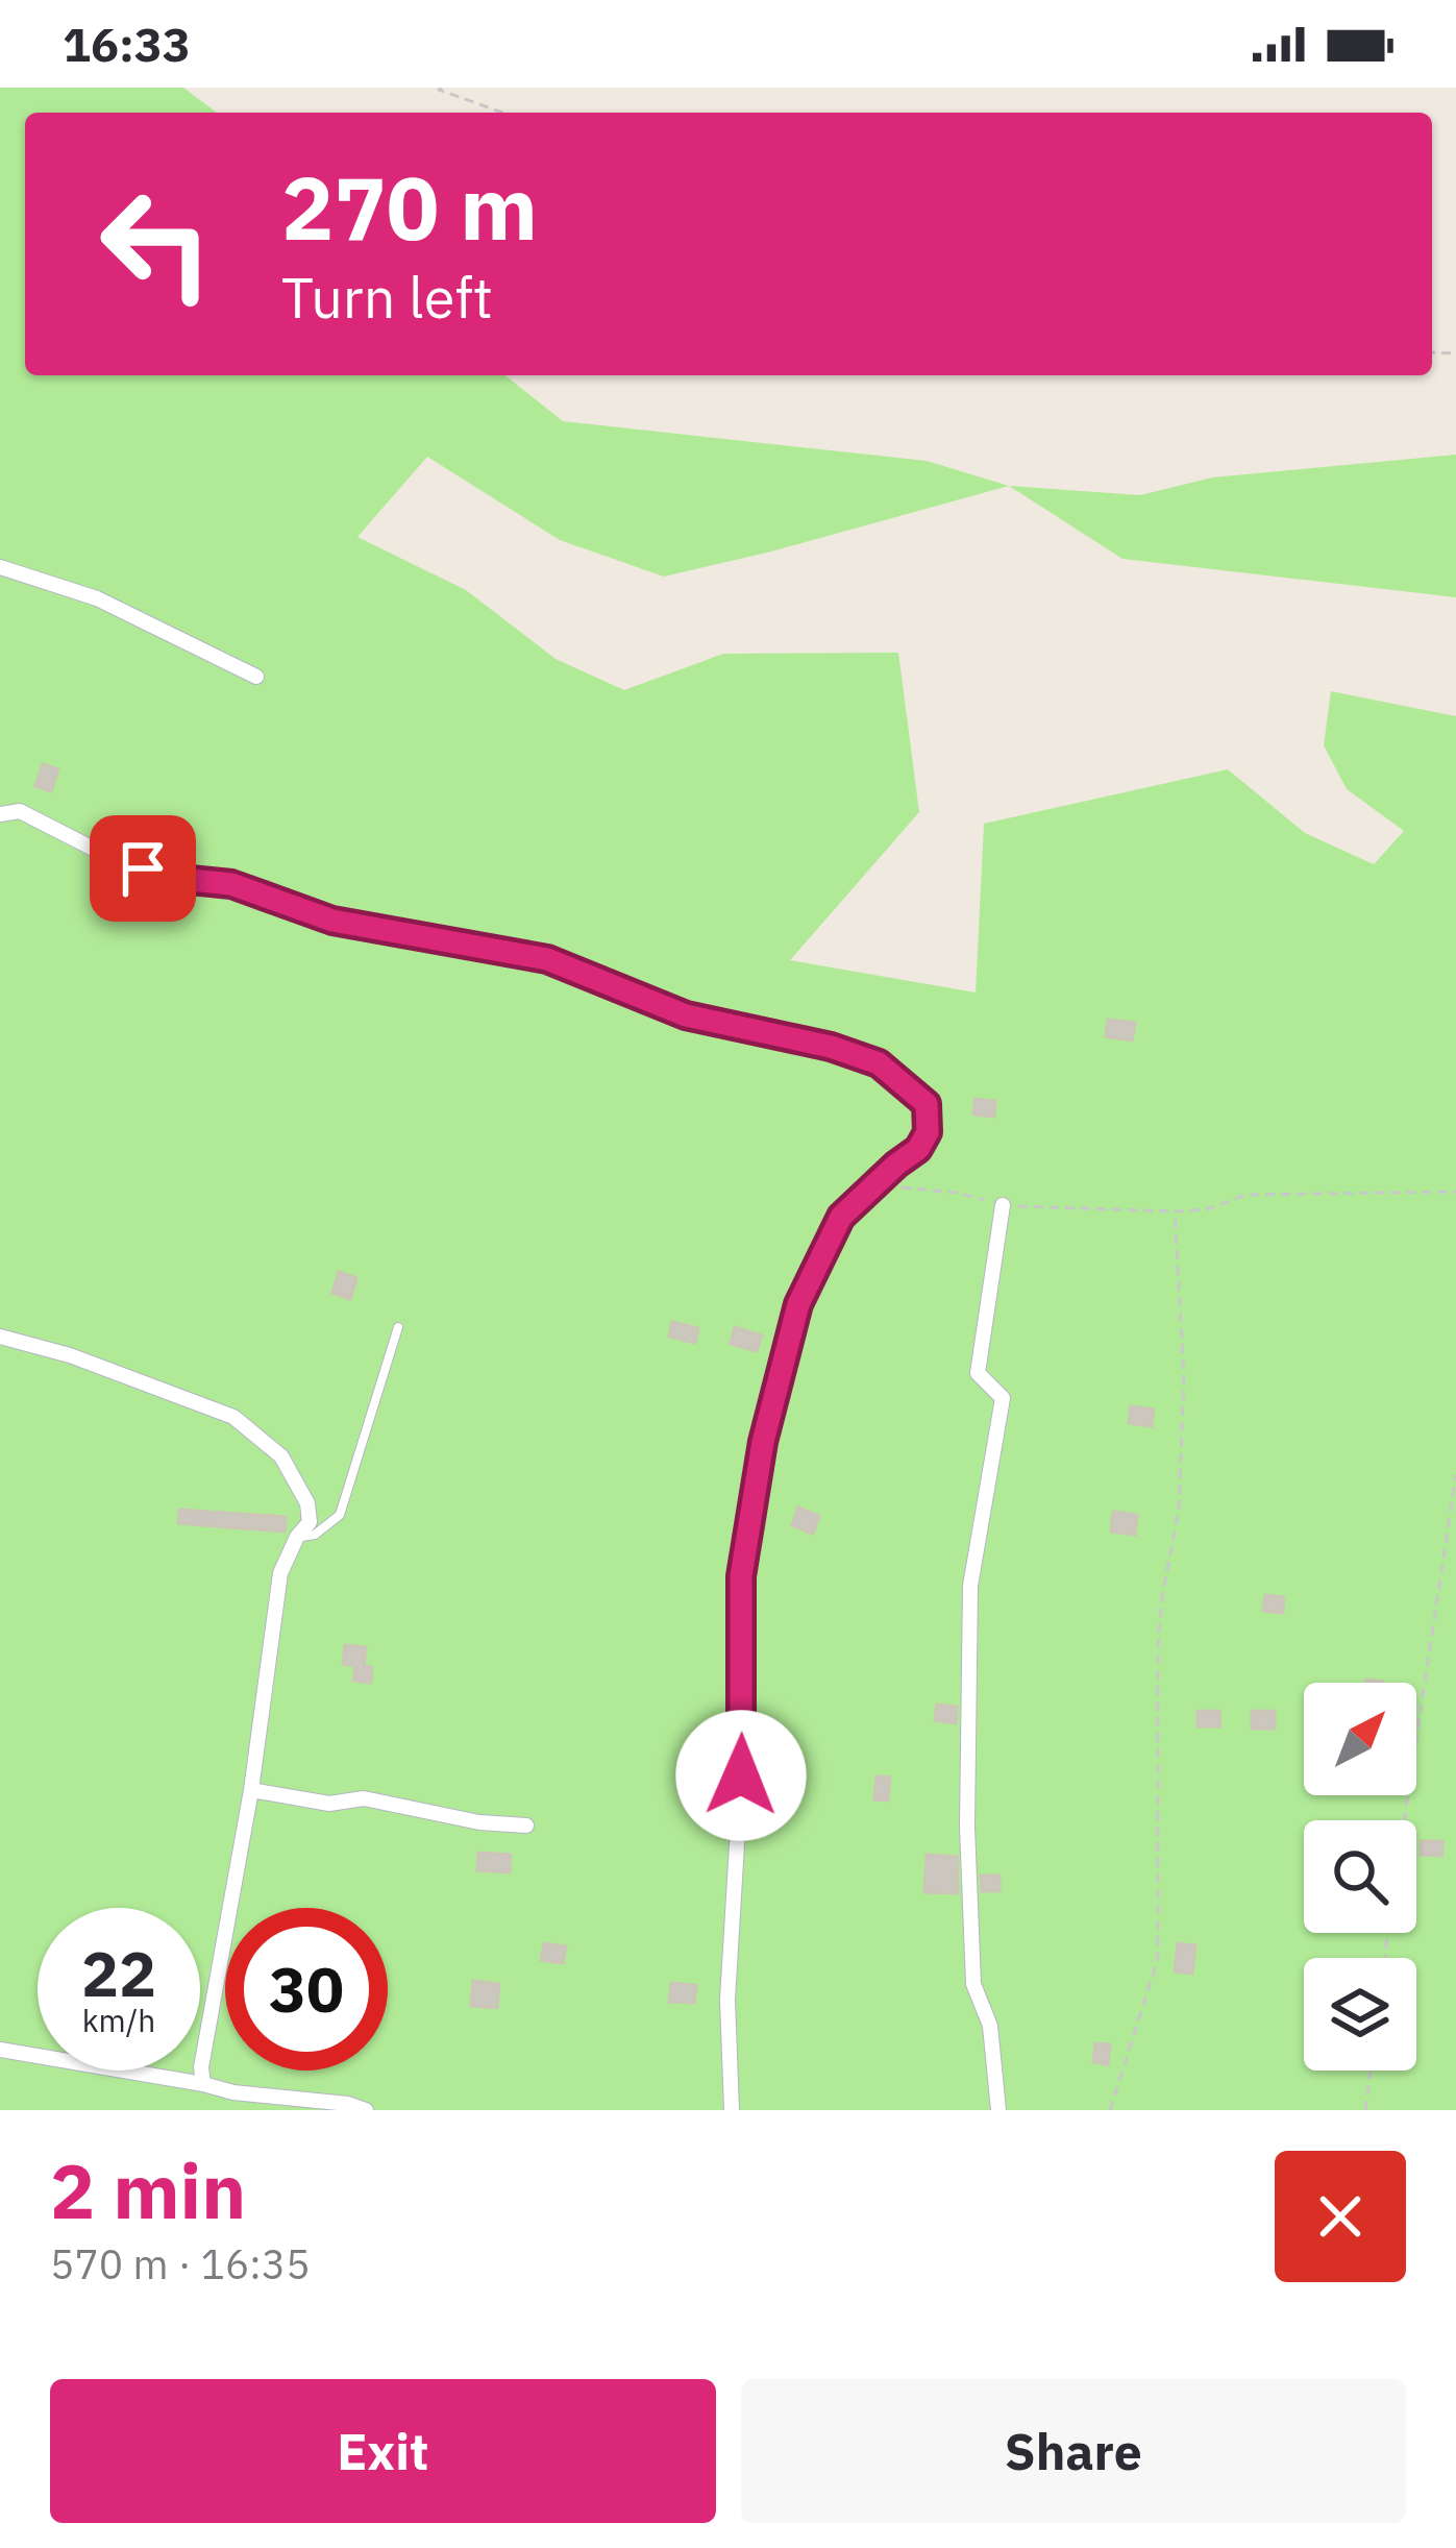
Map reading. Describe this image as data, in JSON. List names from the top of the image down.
{
  "north": "top right",
  "page": {
    "status": "16:33",
    "turn": ["270 m", "Turn left"],
    "speed": "22 km/h",
    "limit": "30",
    "heading": ["2 min", "570 m · 16:35"],
    "buttons": ["Exit", "Share"]
  }
}
